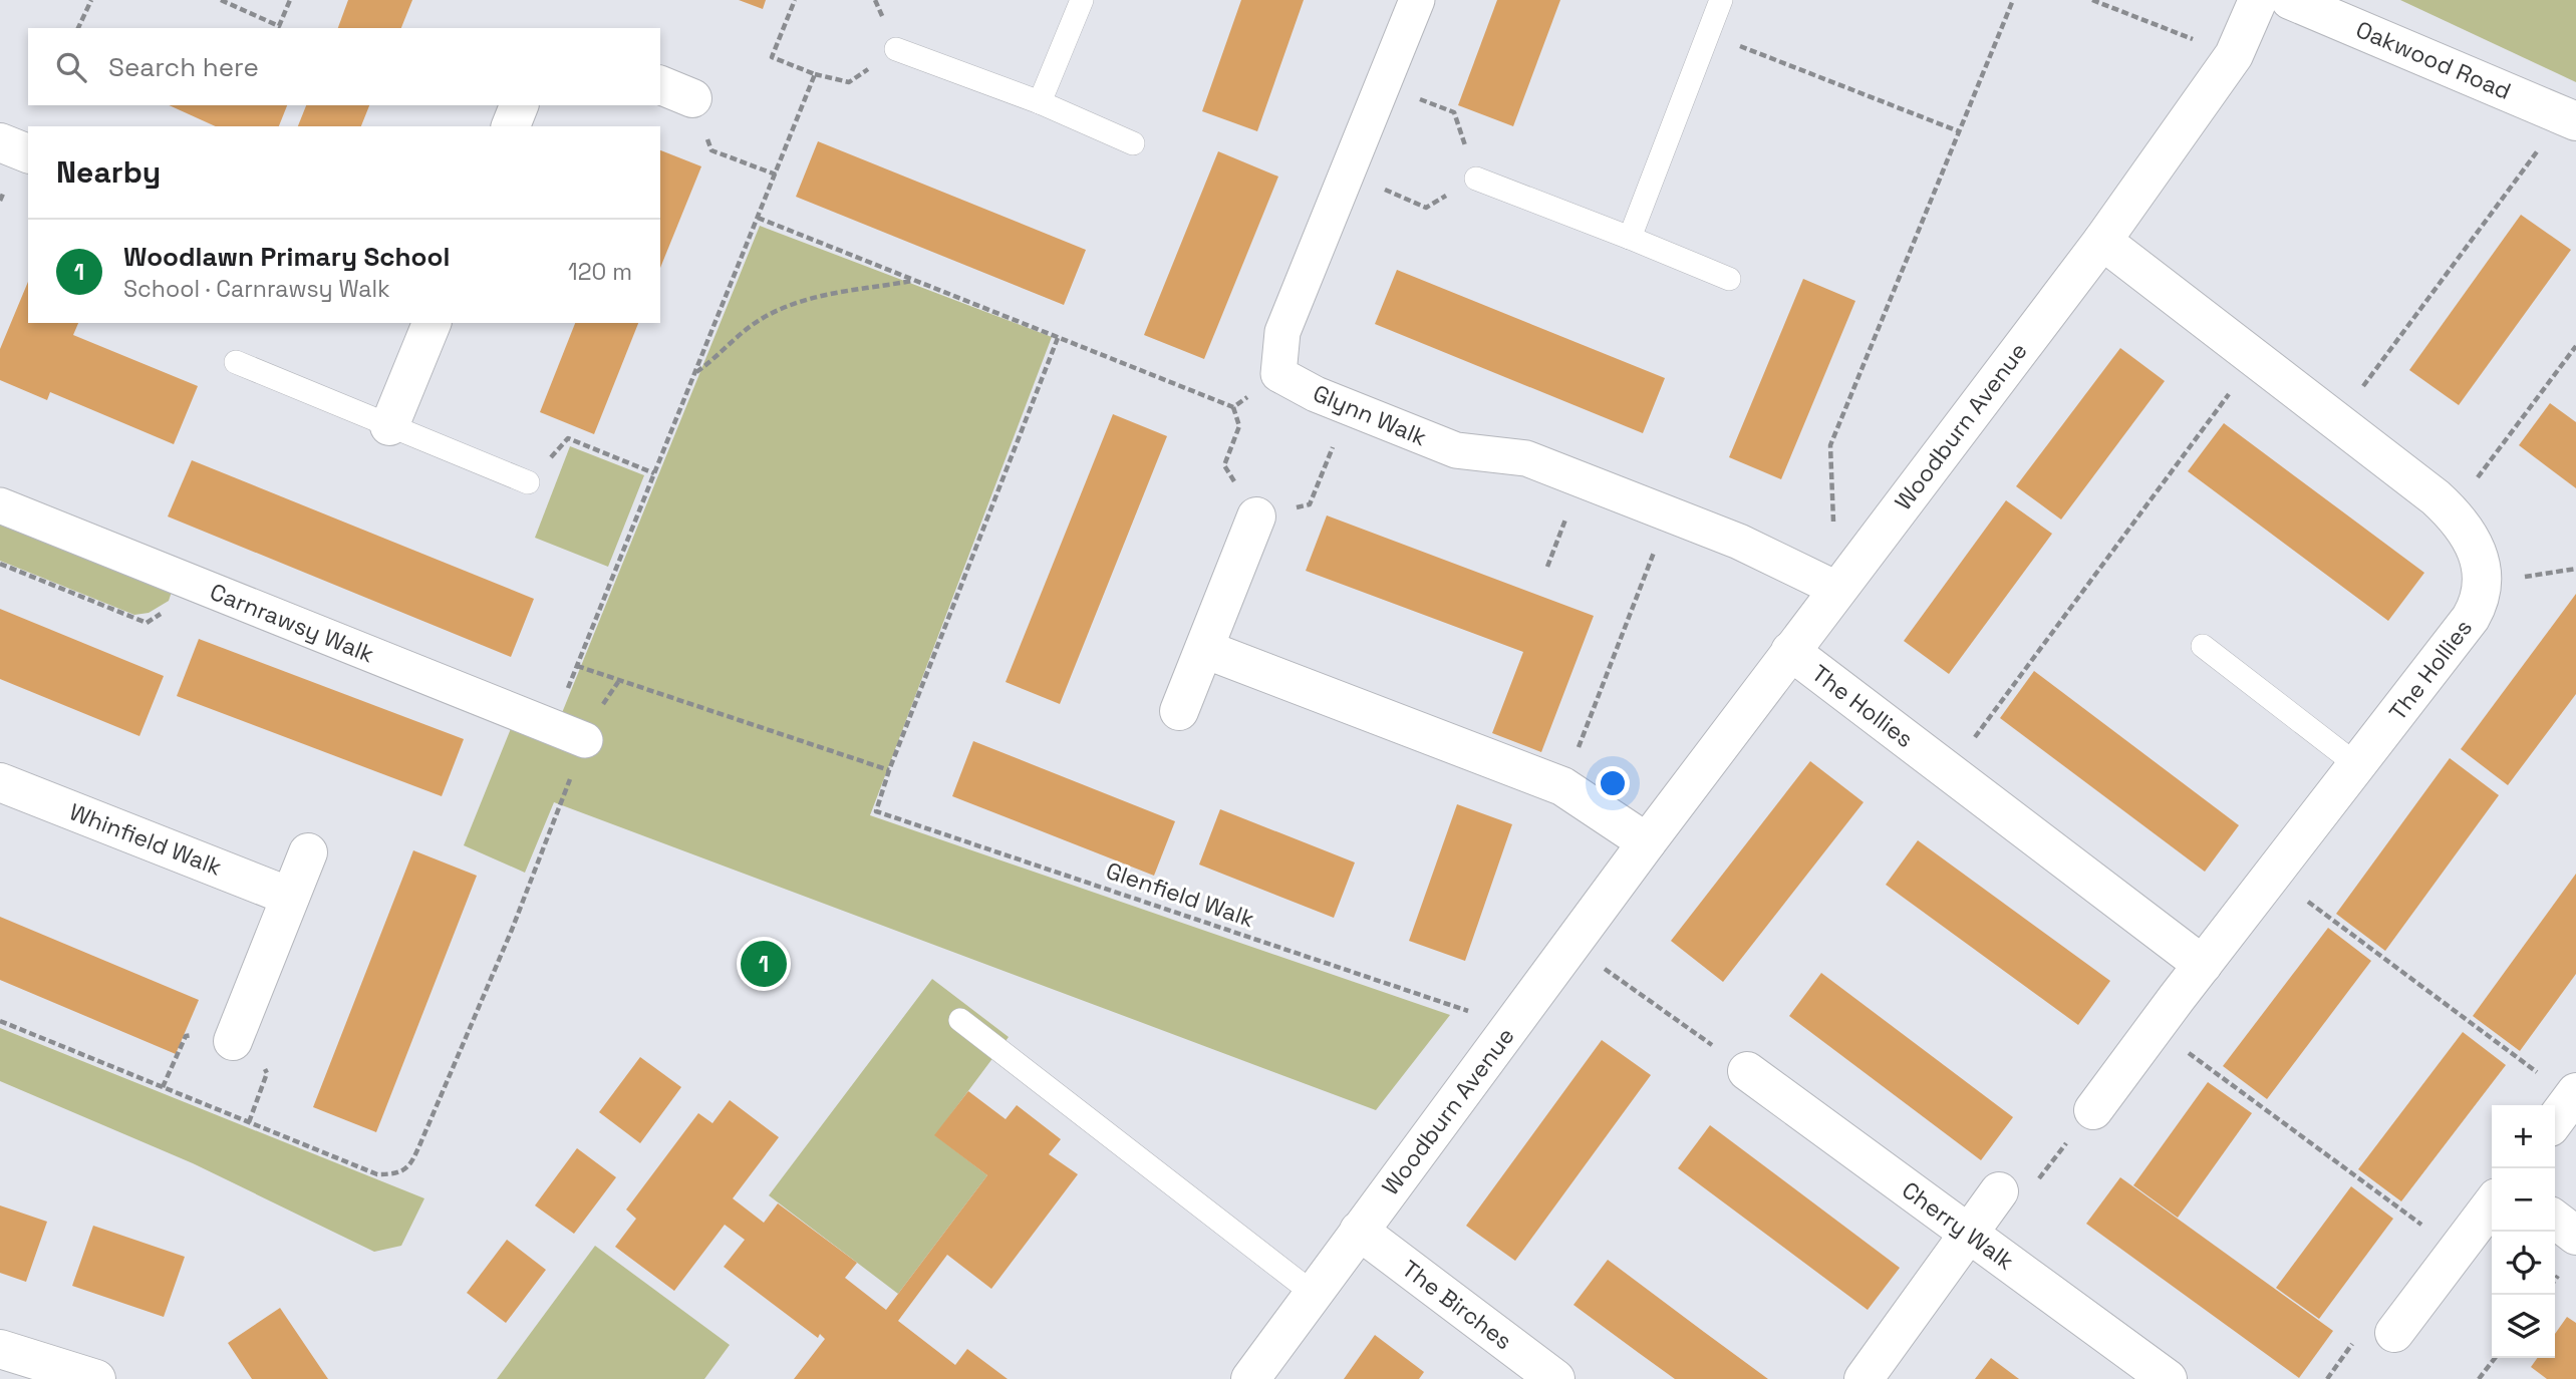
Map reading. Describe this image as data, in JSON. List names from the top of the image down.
{
  "streets": {
    "street": [
      "Oakwood Road",
      "Glynn Walk",
      "Woodburn Avenue",
      "Carnrawsy Walk",
      "The Hollies",
      "Whinfield Walk",
      "Cherry Walk",
      "The Birches"
    ],
    "path": ["Glenfield Walk"]
  },
  "crossings": [
    ["Glynn Walk", "Woodburn Avenue"],
    ["Woodburn Avenue", "The Hollies"],
    ["Woodburn Avenue", "Glenfield Walk"],
    ["Woodburn Avenue", "The Birches"]
  ],
  "page": {
    "search": "Search here",
    "heading": "Nearby",
    "list": [
      {
        "mark": "1",
        "name": "Woodlawn Primary School",
        "note": "School · Carnrawsy Walk",
        "value": "120 m"
      }
    ],
    "pins": "1",
    "map_buttons": ["+", "−"]
  }
}
